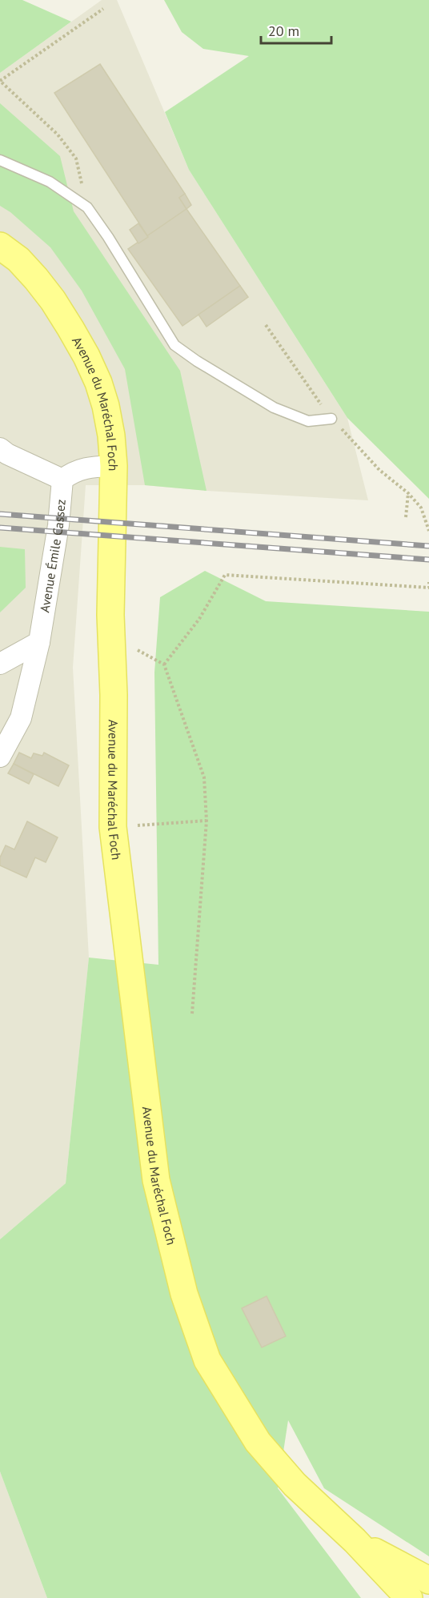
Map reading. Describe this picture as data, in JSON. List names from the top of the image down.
{
  "streets": {
    "main road": ["Avenue du Maréchal Foch"],
    "street": ["Avenue Émile Cassez"]
  },
  "scale_bar": "20 m"
}
